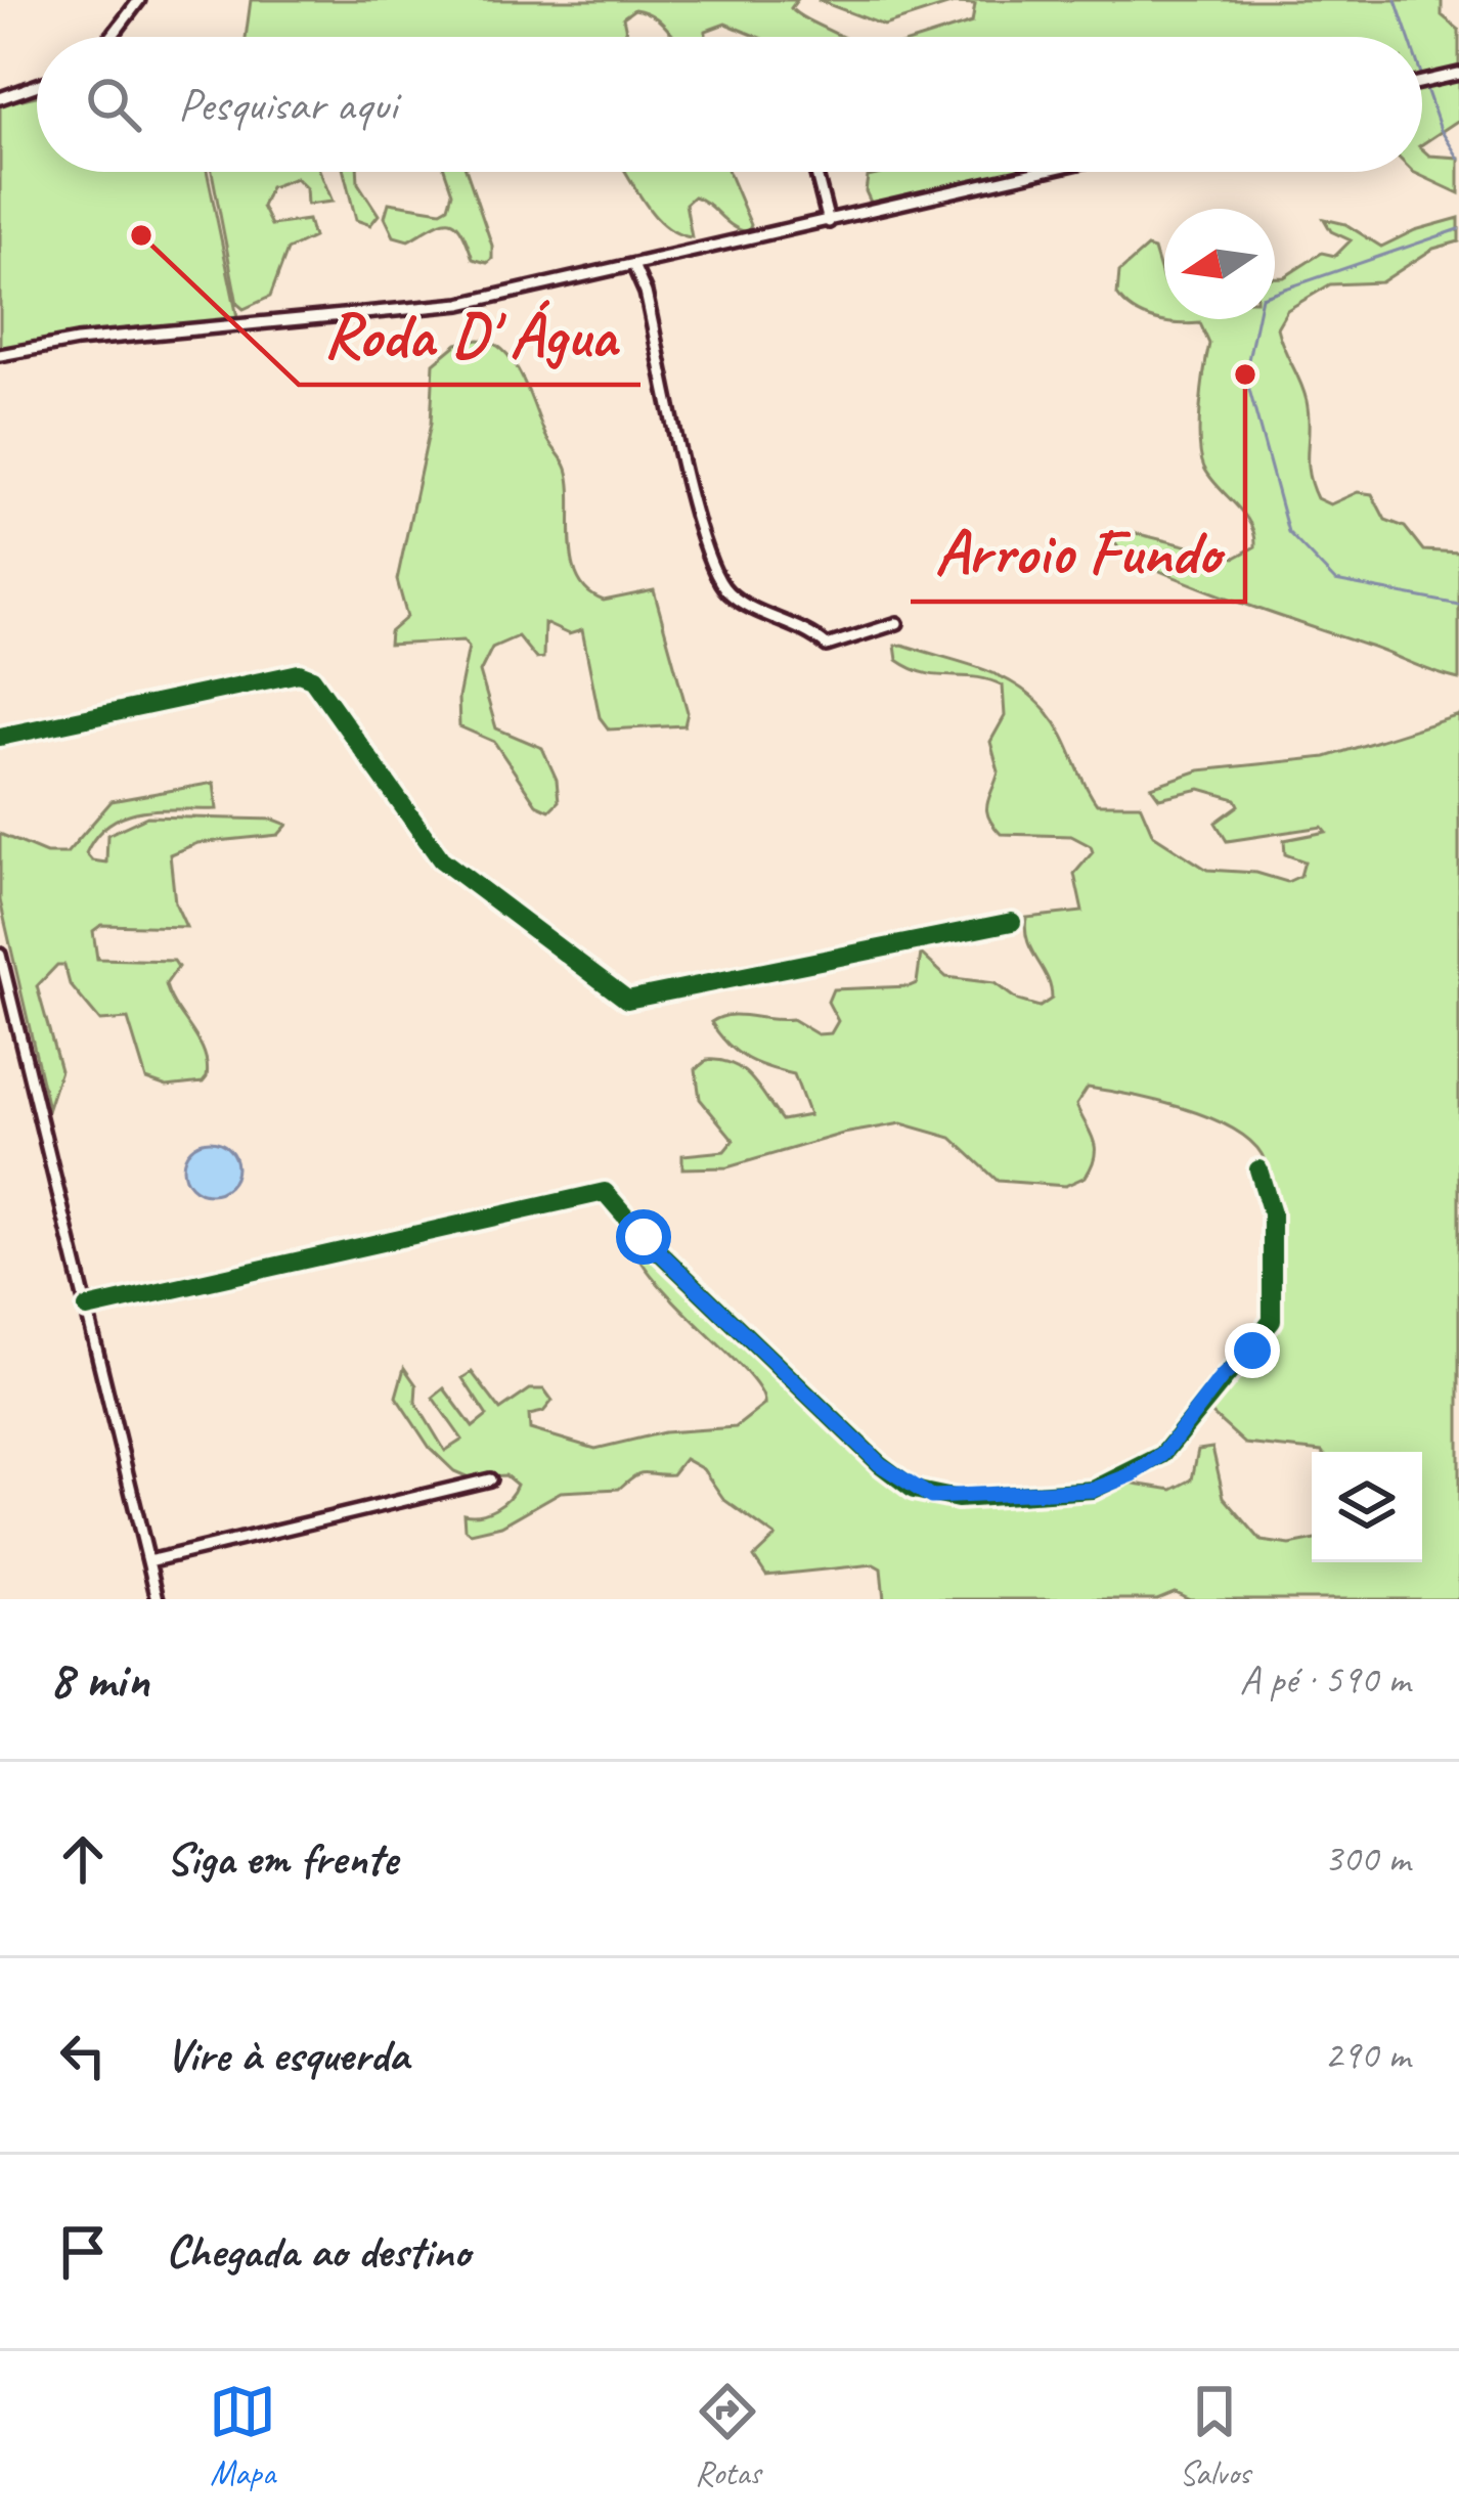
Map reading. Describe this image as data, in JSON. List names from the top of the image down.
{
  "places": ["Roda D' Água", "Arroio Fundo"],
  "north": "left",
  "page": {
    "search": "Pesquisar aqui",
    "heading": ["8 min", "A pé · 590 m"],
    "list": [
      ["Siga em frente", "300 m"],
      ["Vire à esquerda", "290 m"],
      "Chegada ao destino"
    ],
    "nav": ["Mapa", "Rotas", "Salvos"]
  }
}
